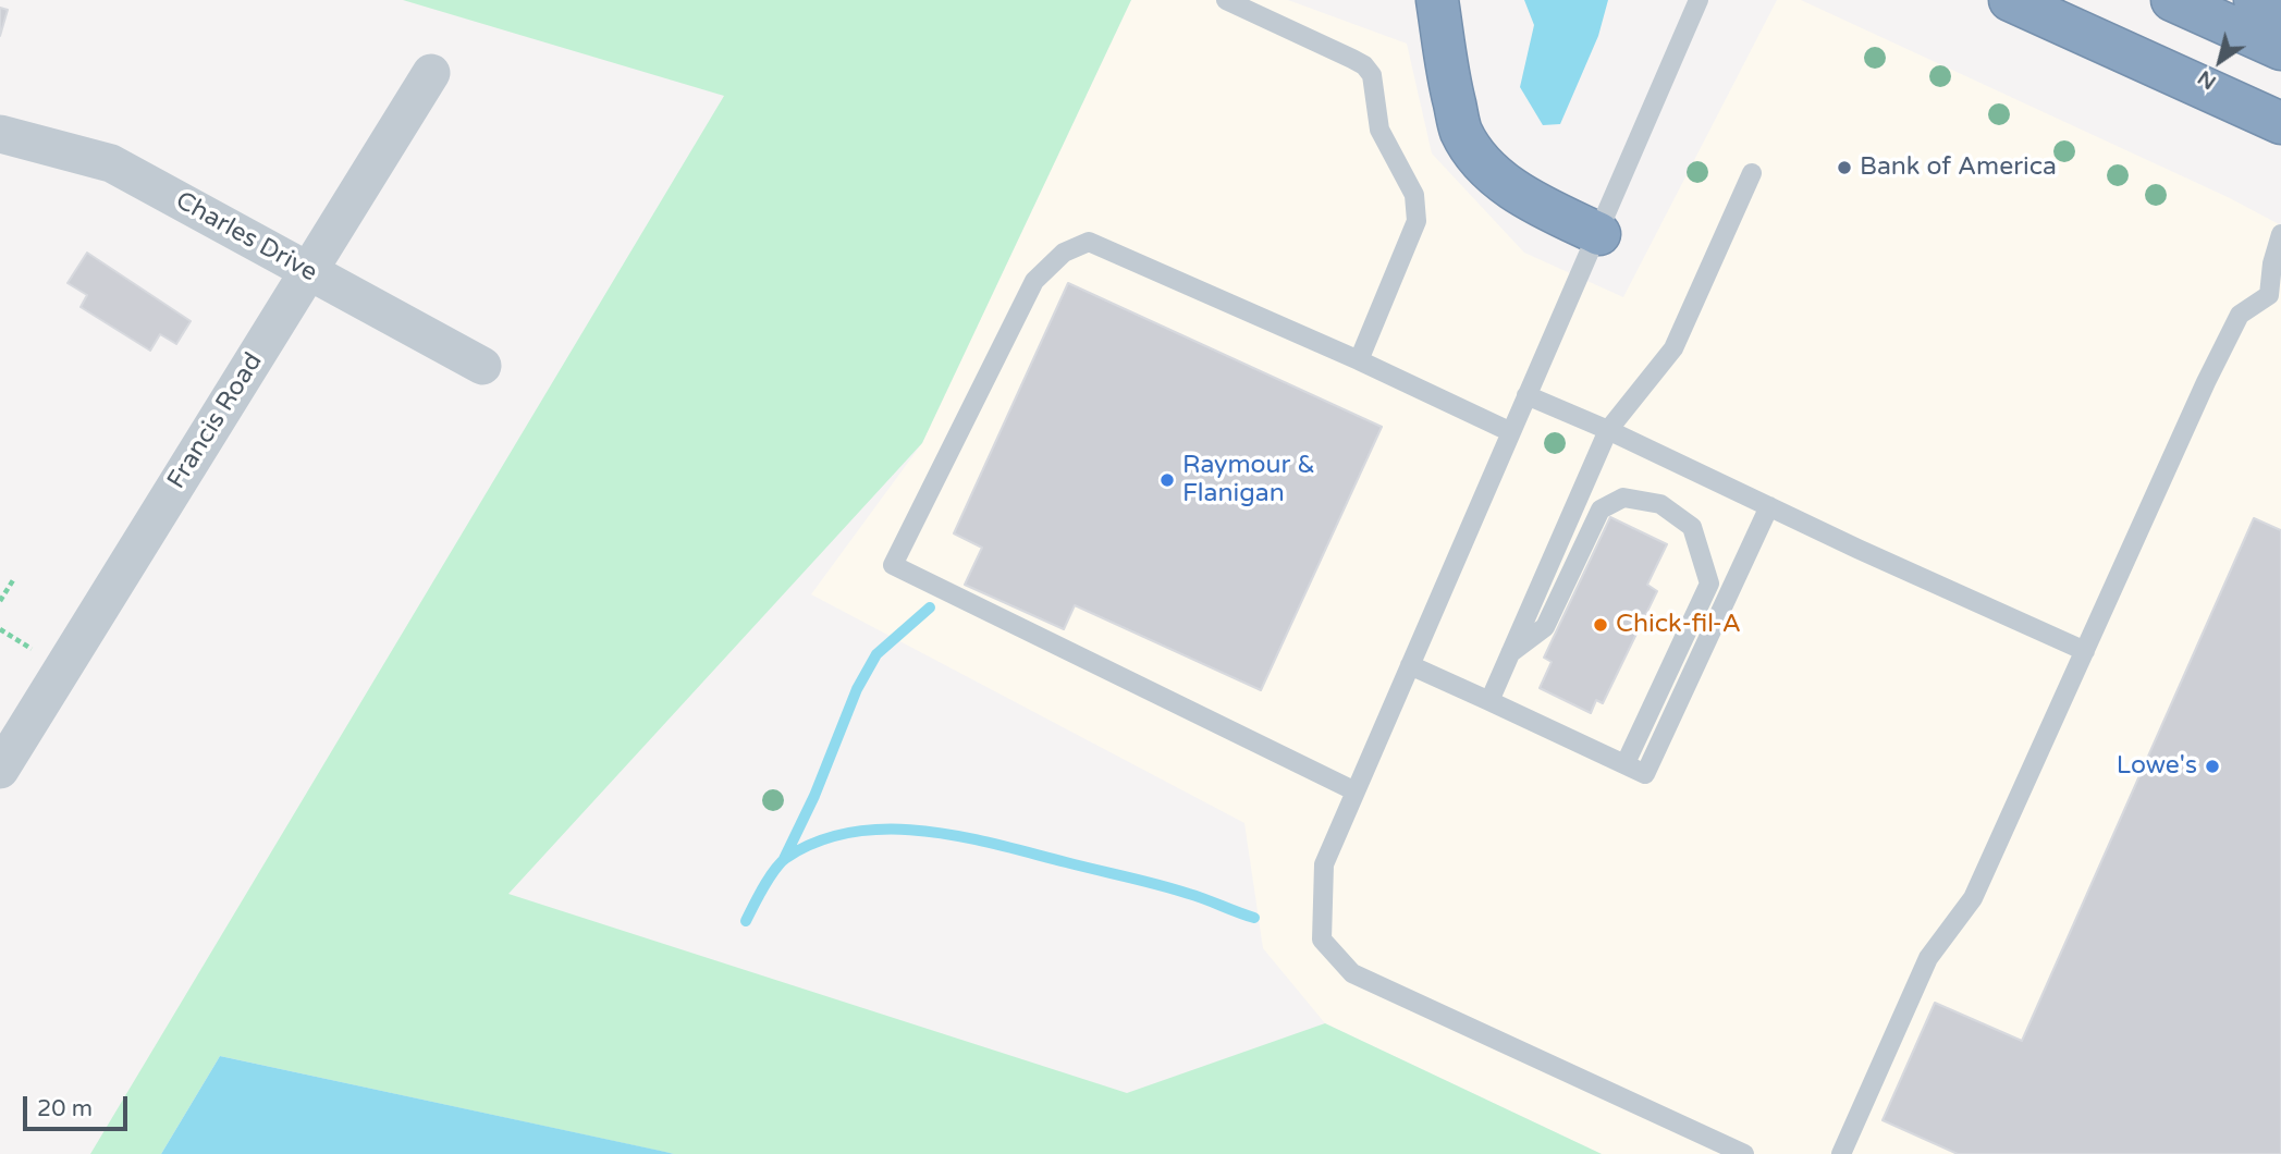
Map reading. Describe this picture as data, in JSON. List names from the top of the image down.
{
  "streets": {
    "street": ["Charles Drive", "Francis Road"]
  },
  "crossings": [
    ["Charles Drive", "Francis Road"]
  ],
  "places": [
    "Bank of America",
    "Raymour & Flanigan",
    "Chick-fil-A",
    "Lowe's"
  ],
  "scale_bar": "20 m",
  "north": "bottom left"
}
